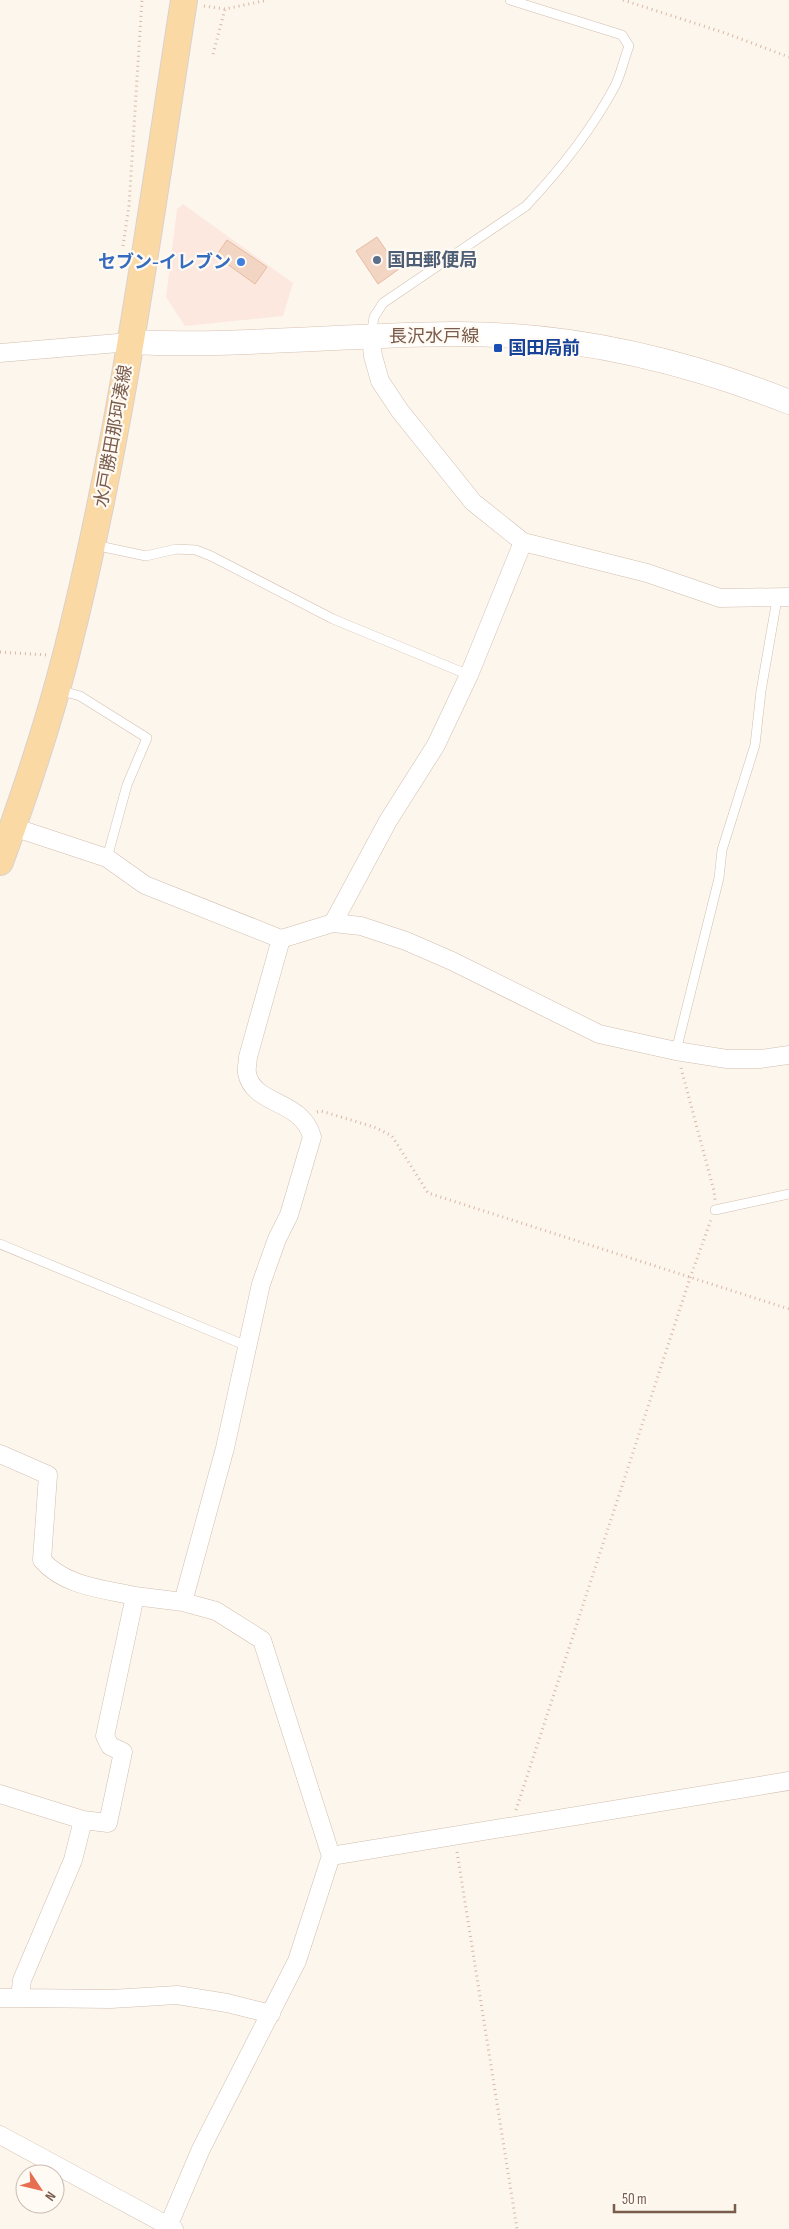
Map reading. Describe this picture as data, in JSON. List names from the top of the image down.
{
  "streets": {
    "main road": ["長沢水戸線", "水戸勝田那珂湊線"]
  },
  "crossings": [
    ["長沢水戸線", "水戸勝田那珂湊線"]
  ],
  "places": {
    "other": ["国田郵便局", "セブン-イレブン"],
    "transit": ["国田局前"]
  },
  "scale_bar": "50 m",
  "north": "bottom right"
}
